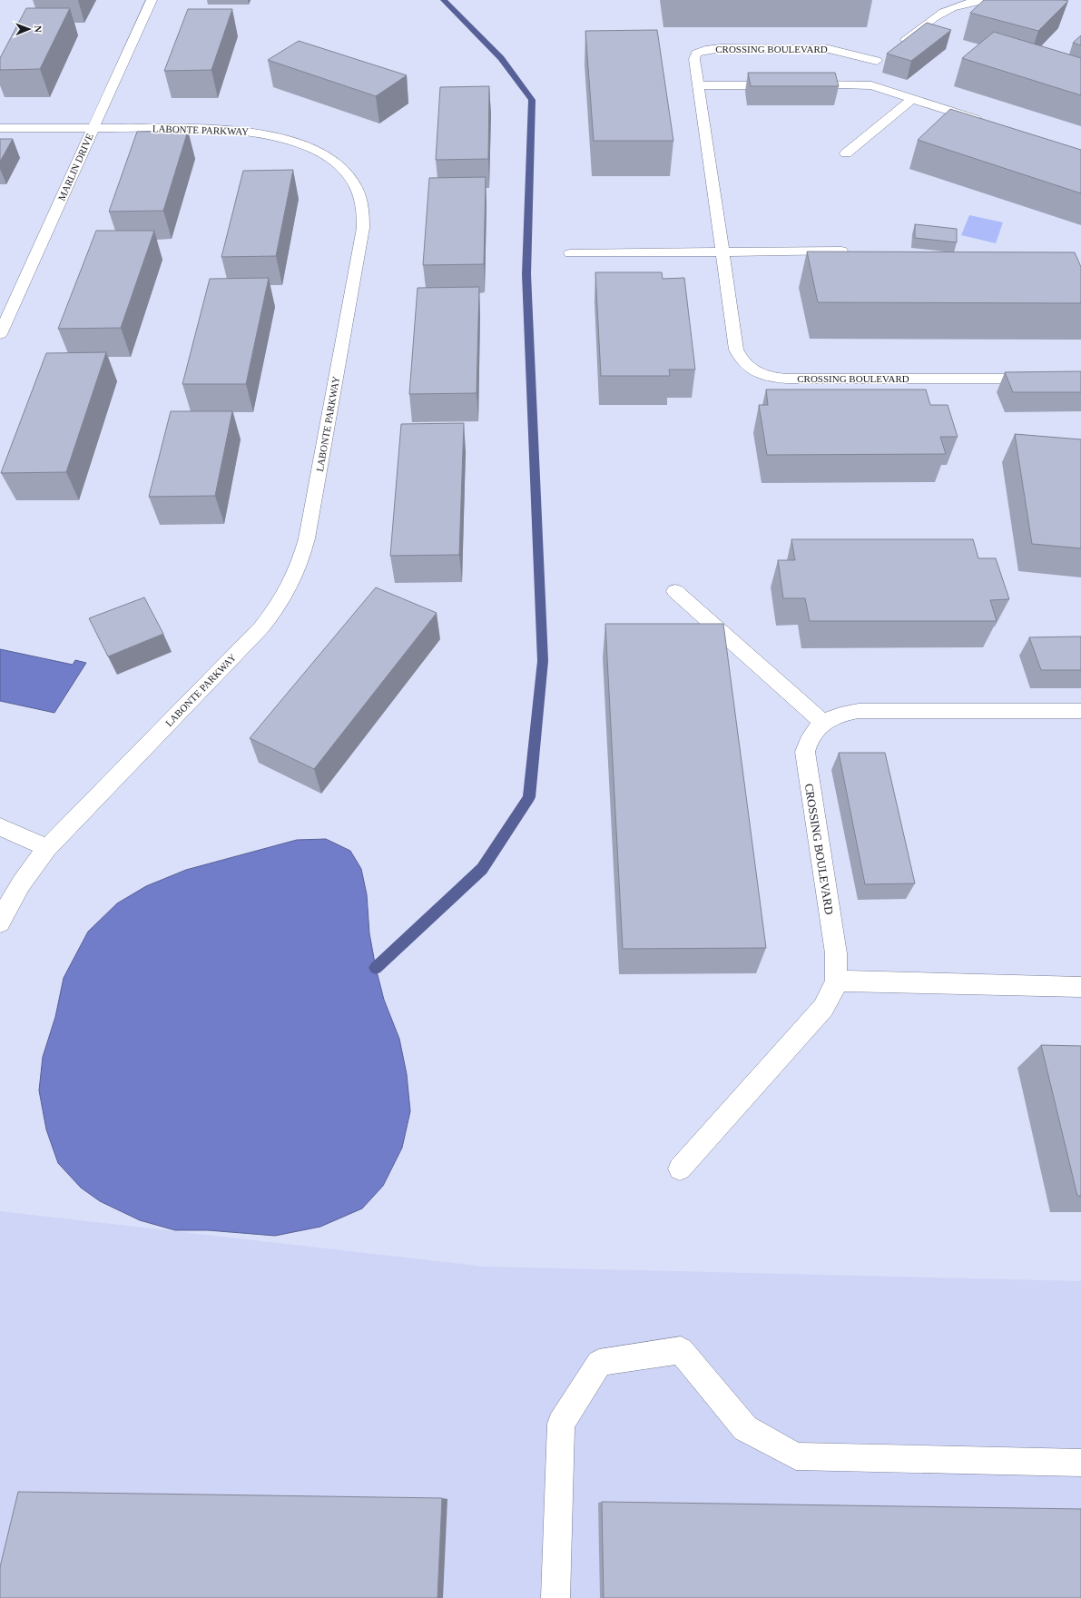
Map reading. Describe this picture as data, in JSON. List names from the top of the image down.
{
  "streets": {
    "street": ["CROSSING BOULEVARD", "LABONTE PARKWAY", "MARLIN DRIVE"]
  },
  "crossings": [
    ["LABONTE PARKWAY", "MARLIN DRIVE"]
  ],
  "north": "right"
}
